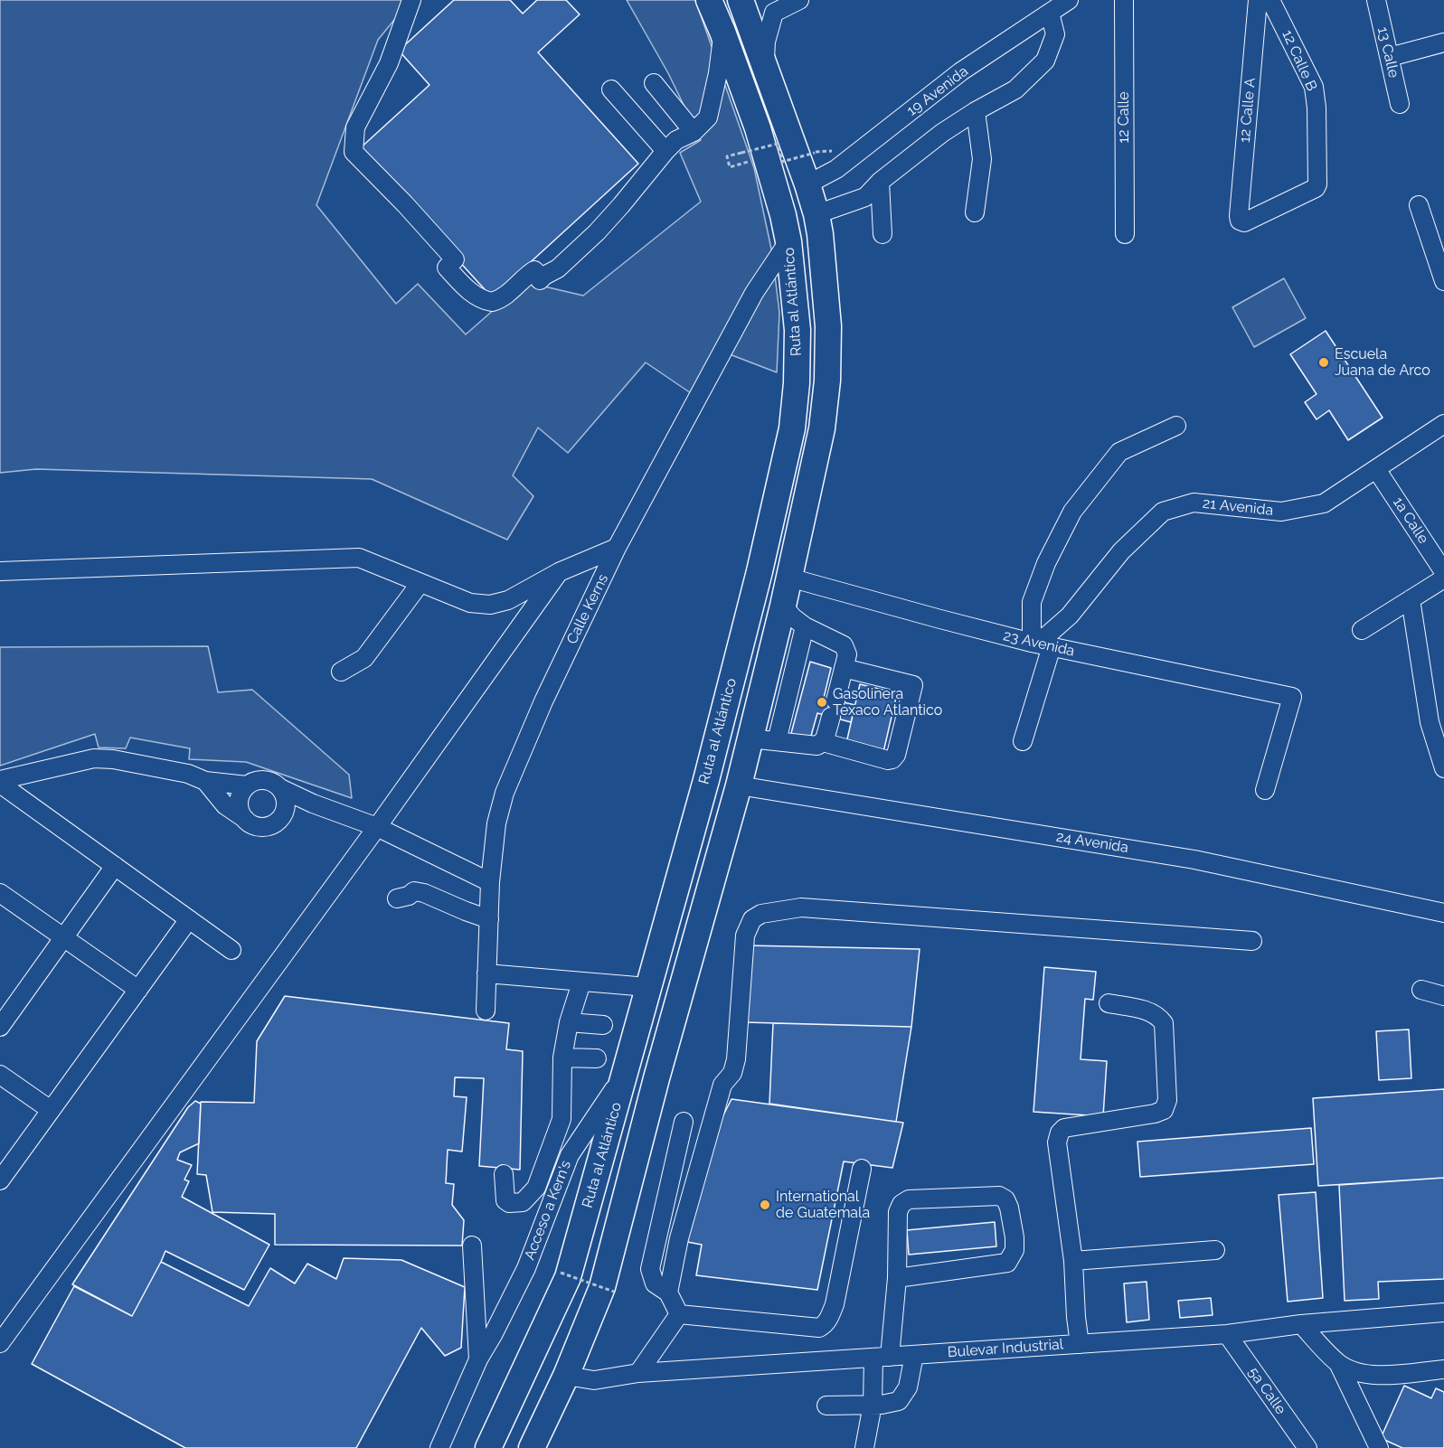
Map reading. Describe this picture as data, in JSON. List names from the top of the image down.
{
  "streets": {
    "highway": ["Ruta al Atlántico"],
    "street": [
      "13 Calle",
      "12 Calle B",
      "19 Avenida",
      "12 Calle A",
      "12 Calle",
      "21 Avenida",
      "1a Calle",
      "Calle Kerns",
      "23 Avenida",
      "24 Avenida",
      "Acceso a Kern's",
      "Bulevar Industrial",
      "5a Calle"
    ]
  },
  "crossings": [
    ["12 Calle B", "12 Calle A"],
    ["19 Avenida", "Ruta al Atlántico"],
    ["Ruta al Atlántico", "Calle Kerns"],
    ["Ruta al Atlántico", "23 Avenida"],
    ["Ruta al Atlántico", "24 Avenida"],
    ["Ruta al Atlántico", "Acceso a Kern's"],
    ["Ruta al Atlántico", "Bulevar Industrial"],
    ["21 Avenida", "1a Calle"],
    ["21 Avenida", "23 Avenida"],
    ["Bulevar Industrial", "5a Calle"]
  ],
  "places": ["Escuela Juana de Arco", "Gasolinera Texaco Atlantico", "International de Guatemala"]
}
